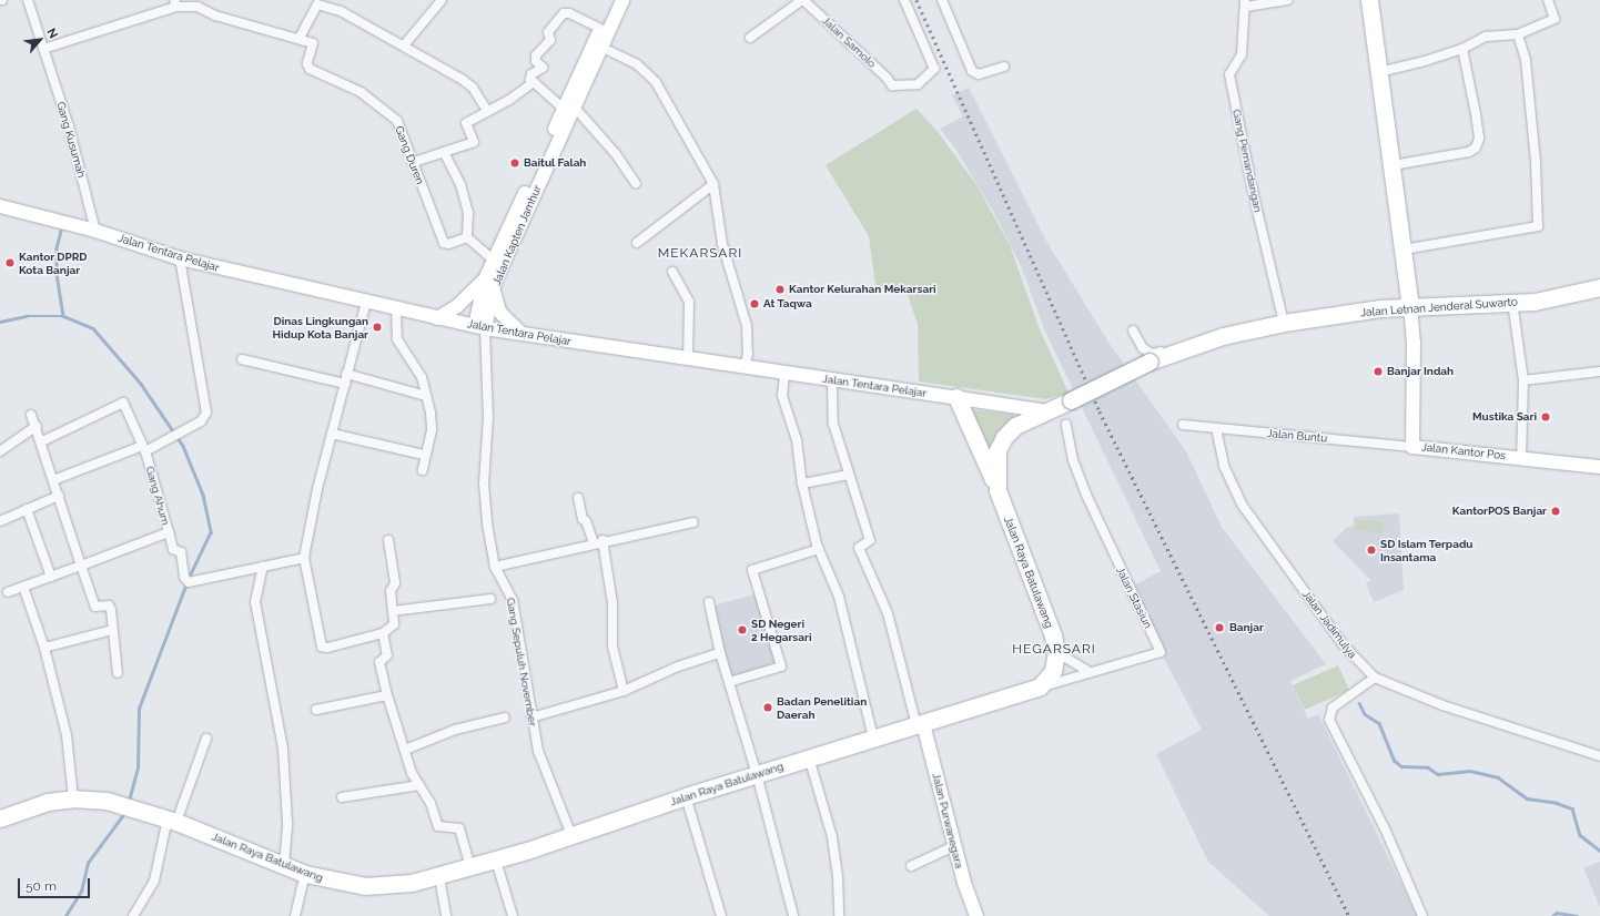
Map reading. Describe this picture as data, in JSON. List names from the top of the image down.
{
  "streets": {
    "highway": ["Jalan Letnan Jenderal Suwarto", "Jalan Raya Batulawang"],
    "street": [
      "Jalan Samolo",
      "Gang Kusumah",
      "Gang Duren",
      "Gang Pemandangan",
      "Jalan Kapten Jamhur",
      "Jalan Tentara Pelajar",
      "Jalan Buntu",
      "Jalan Kantor Pos",
      "Gang Ahum",
      "Jalan Stasiun",
      "Jalan Jadimulya",
      "Gang Sepuluh November",
      "Jalan Purwanegara"
    ]
  },
  "crossings": [
    ["Gang Kusumah", "Jalan Tentara Pelajar"],
    ["Gang Pemandangan", "Jalan Letnan Jenderal Suwarto"],
    ["Jalan Kapten Jamhur", "Jalan Tentara Pelajar"],
    ["Jalan Kapten Jamhur", "Gang Sepuluh November"],
    ["Jalan Tentara Pelajar", "Gang Ahum"],
    ["Jalan Tentara Pelajar", "Jalan Raya Batulawang"],
    ["Jalan Tentara Pelajar", "Gang Sepuluh November"],
    ["Jalan Letnan Jenderal Suwarto", "Jalan Kantor Pos"],
    ["Jalan Letnan Jenderal Suwarto", "Jalan Raya Batulawang"],
    ["Jalan Buntu", "Jalan Kantor Pos"],
    ["Jalan Buntu", "Jalan Jadimulya"],
    ["Jalan Raya Batulawang", "Jalan Stasiun"],
    ["Jalan Raya Batulawang", "Gang Sepuluh November"],
    ["Jalan Raya Batulawang", "Jalan Purwanegara"]
  ],
  "districts": ["MEKARSARI", "HEGARSARI"],
  "places": [
    "Baitul Falah",
    "Kantor DPRD Kota Banjar",
    "Kantor Kelurahan Mekarsari",
    "At Taqwa",
    "Dinas Lingkungan Hidup Kota Banjar",
    "Banjar Indah",
    "Mustika Sari",
    "KantorPOS Banjar",
    "SD Islam Terpadu Insantama",
    "Banjar",
    "SD Negeri 2 Hegarsari",
    "Badan Penelitian Daerah"
  ],
  "scale_bar": "50 m",
  "north": "top right"
}
